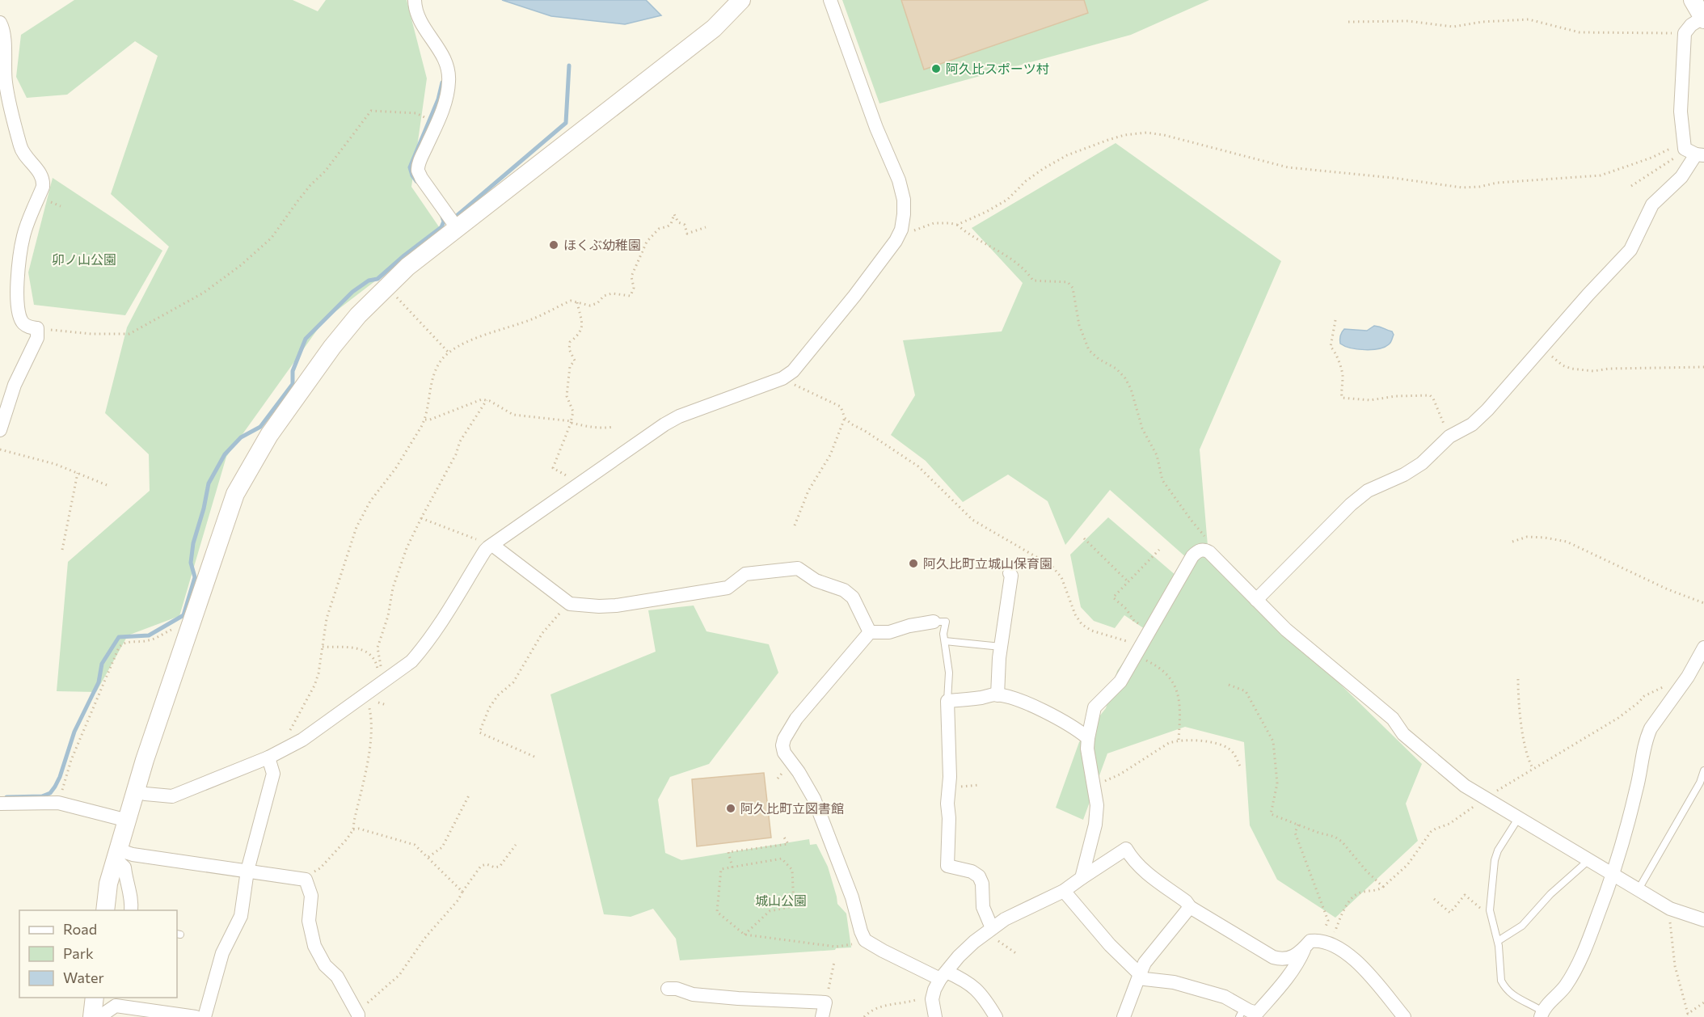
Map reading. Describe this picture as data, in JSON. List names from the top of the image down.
{
  "parks": ["卯ノ山公園", "城山公園"],
  "places": [
    "阿久比スポーツ村",
    "ほくぶ幼稚園",
    "阿久比町立城山保育園",
    "阿久比町立図書館"
  ],
  "legend": ["Road", "Park", "Water"]
}
